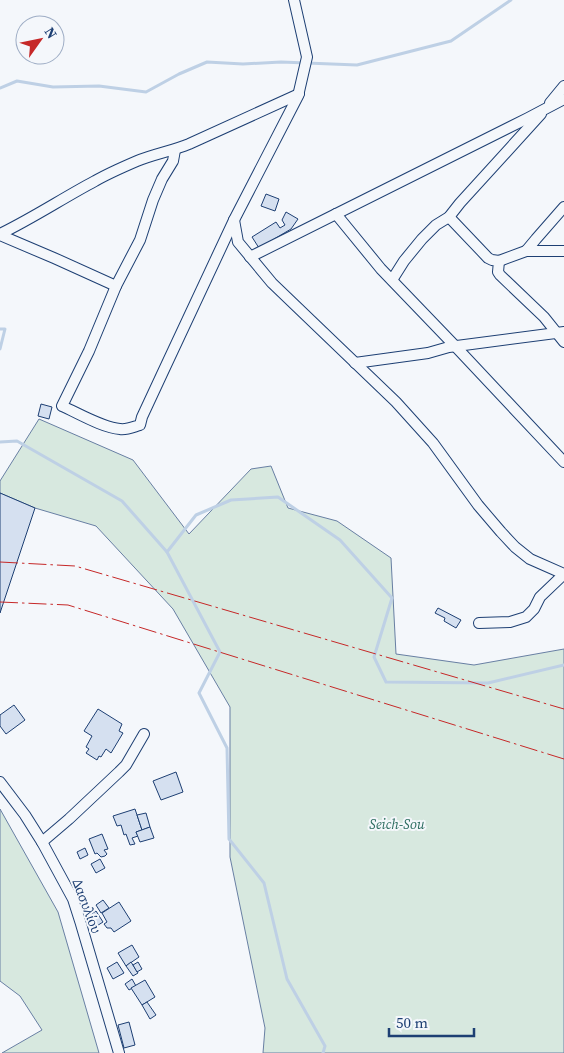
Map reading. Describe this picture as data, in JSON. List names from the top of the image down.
{
  "streets": {
    "street": ["Δασυλίου"]
  },
  "parks": ["Seich-Sou"],
  "scale_bar": "50 m",
  "north": "top right"
}
